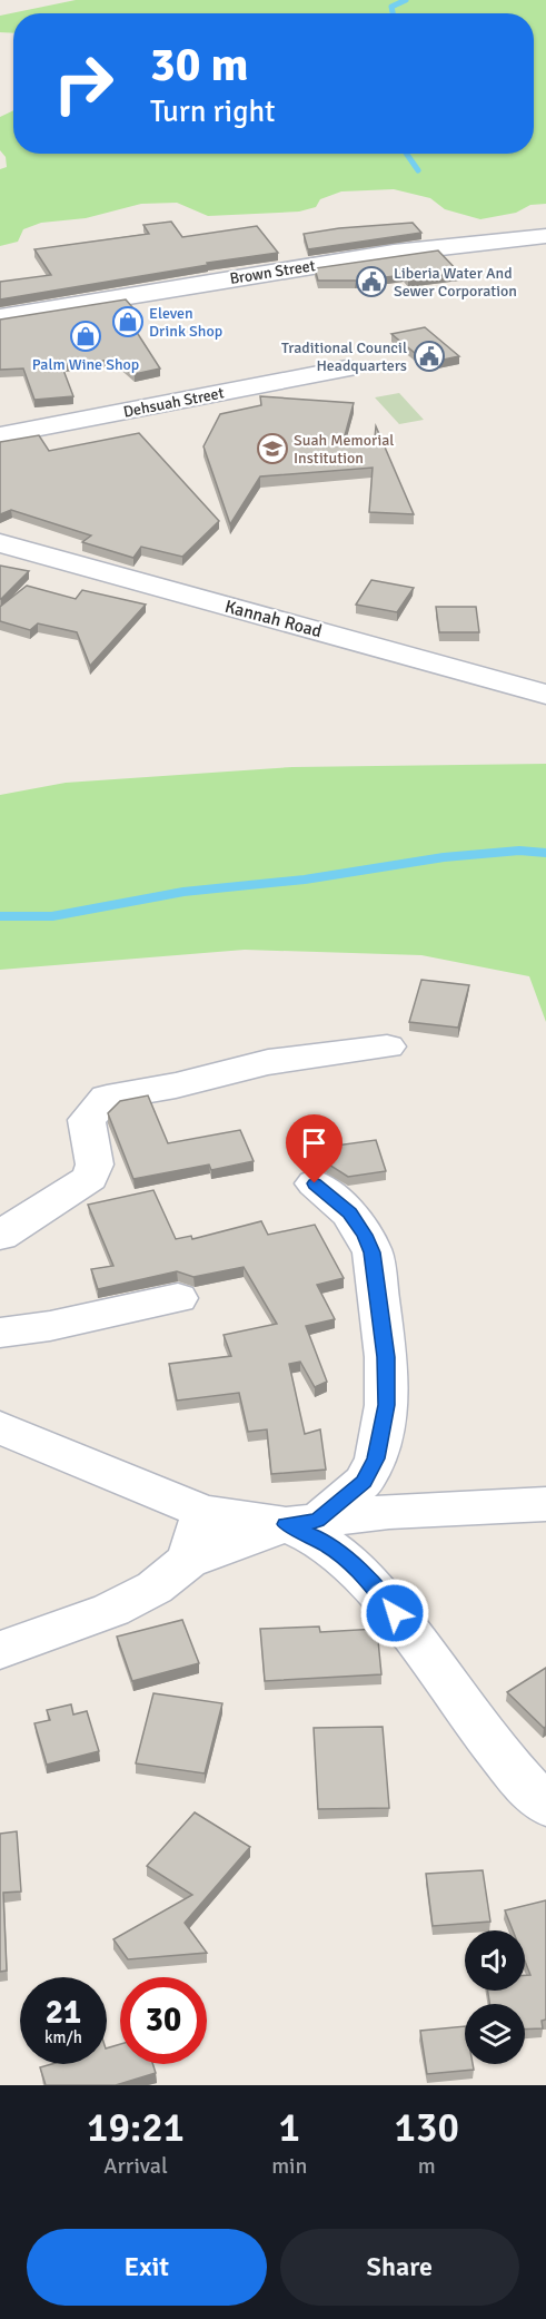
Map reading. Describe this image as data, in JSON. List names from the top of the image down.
{
  "streets": {
    "street": ["Brown Street", "Dehsuah Street", "Kannah Road"]
  },
  "places": {
    "public building": ["Liberia Water And Sewer Corporation", "Traditional Council Headquarters"],
    "shop": ["Eleven Drink Shop", "Palm Wine Shop"],
    "school or university": ["Suah Memorial Institution"]
  },
  "page": {
    "turn": ["30 m", "Turn right"],
    "speed": "21 km/h",
    "limit": "30",
    "eta": [
      "19:21",
      "Arrival",
      "1",
      "min",
      "130",
      "m"
    ],
    "buttons": ["Exit", "Share"]
  }
}
